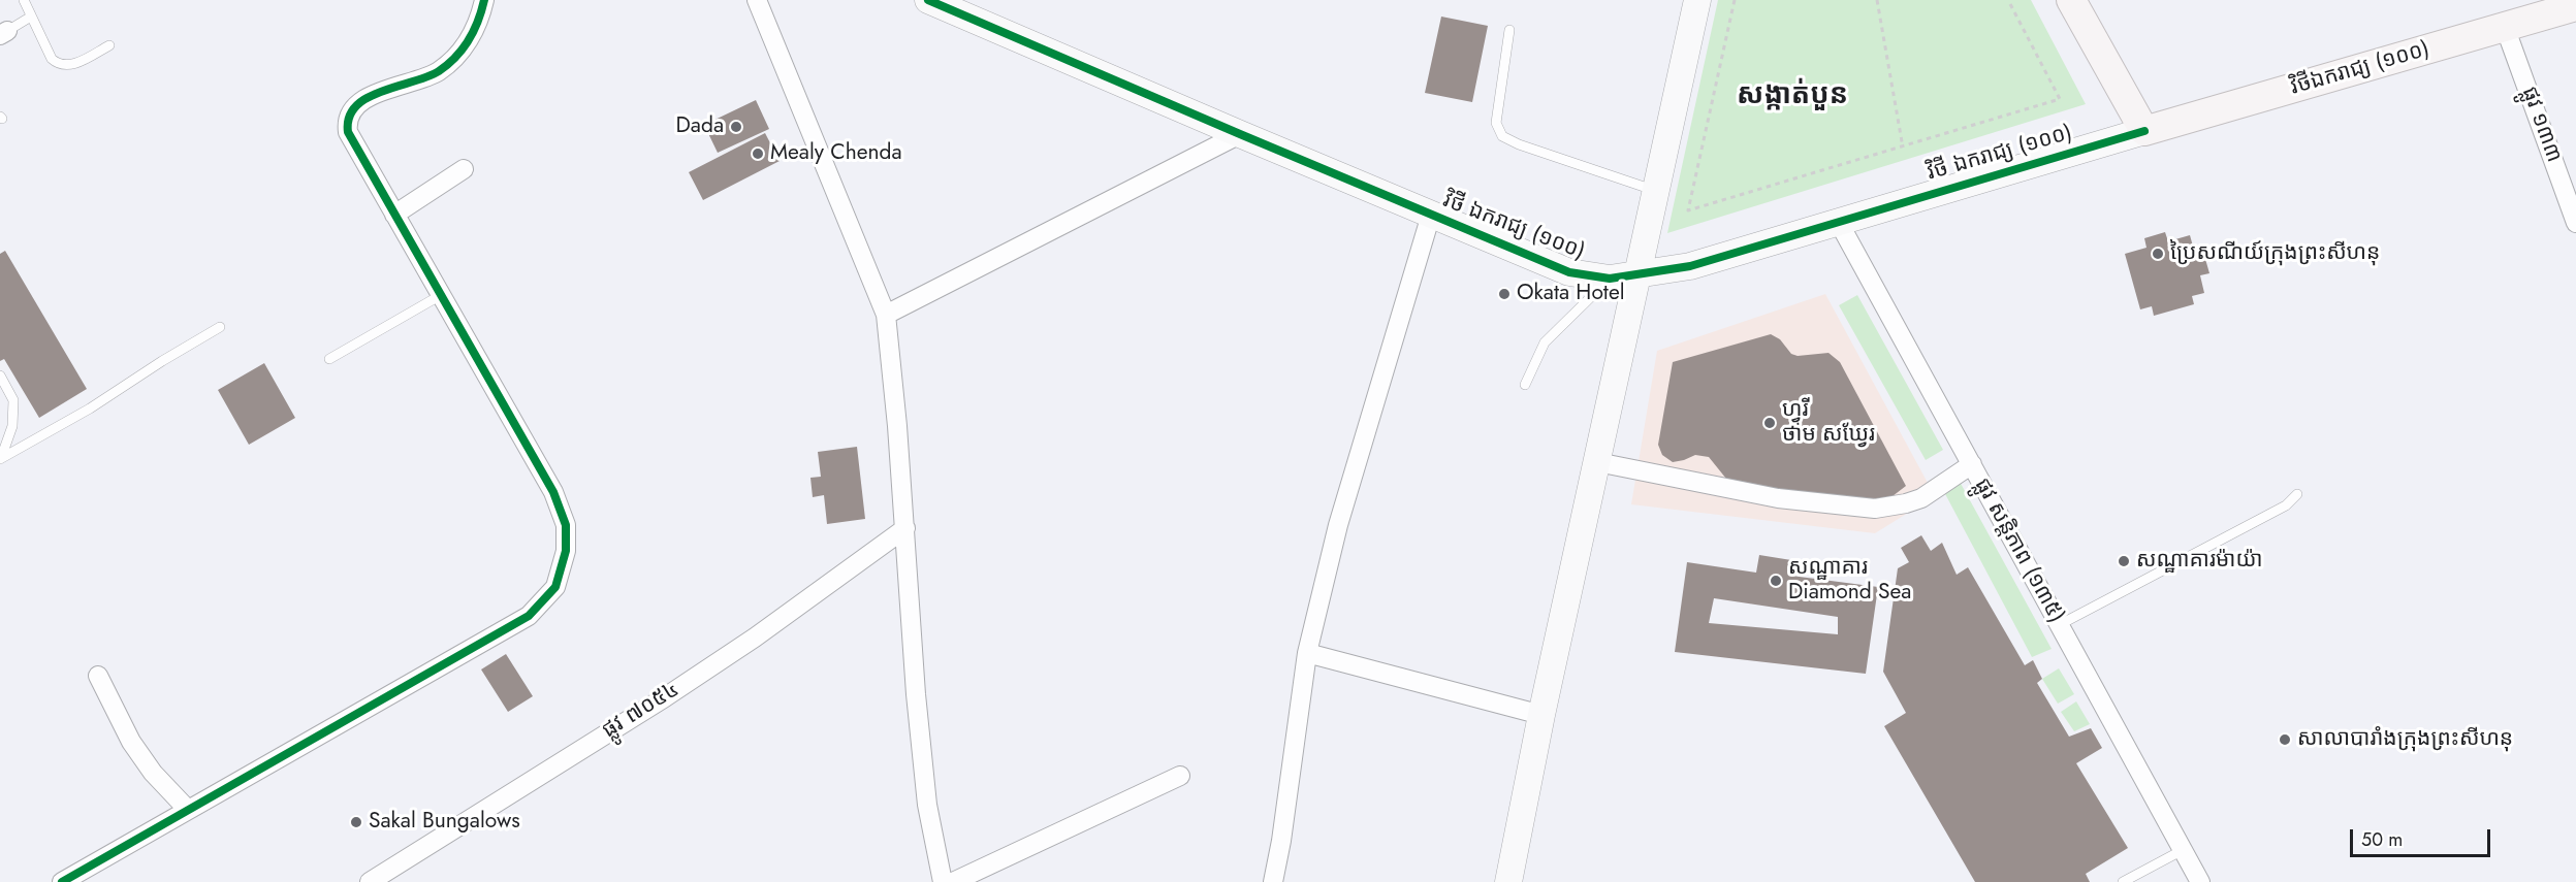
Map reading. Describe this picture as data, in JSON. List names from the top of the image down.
{
  "streets": {
    "main road": ["វិថីឯករាជ្យ (១០០)"],
    "street": [
      "ផ្លូវ ១៣៣",
      "វិថី ឯករាជ្យ (១០០)",
      "ផ្លូវ សន្តិភាព (១៣៥)",
      "ផ្លូវ ៧០៥៤"
    ]
  },
  "crossings": [
    ["វិថីឯករាជ្យ (១០០)", "ផ្លូវ ១៣៣"],
    ["វិថីឯករាជ្យ (១០០)", "វិថី ឯករាជ្យ (១០០)"],
    ["វិថី ឯករាជ្យ (១០០)", "ផ្លូវ សន្តិភាព (១៣៥)"]
  ],
  "districts": ["សង្កាត់បួន"],
  "places": [
    "Dada",
    "Mealy Chenda",
    "ប្រៃសណីយ៍ក្រុងព្រះសីហនុ",
    "Okata Hotel",
    "ហ្វូរី ថាម សឃ្វែរ",
    "សណ្ឋាគារម៉ាយ៉ា",
    "សណ្ឋាគារ Diamond Sea",
    "សាលាបារាំងក្រុងព្រះសីហនុ",
    "Sakal Bungalows"
  ],
  "scale_bar": "50 m"
}
